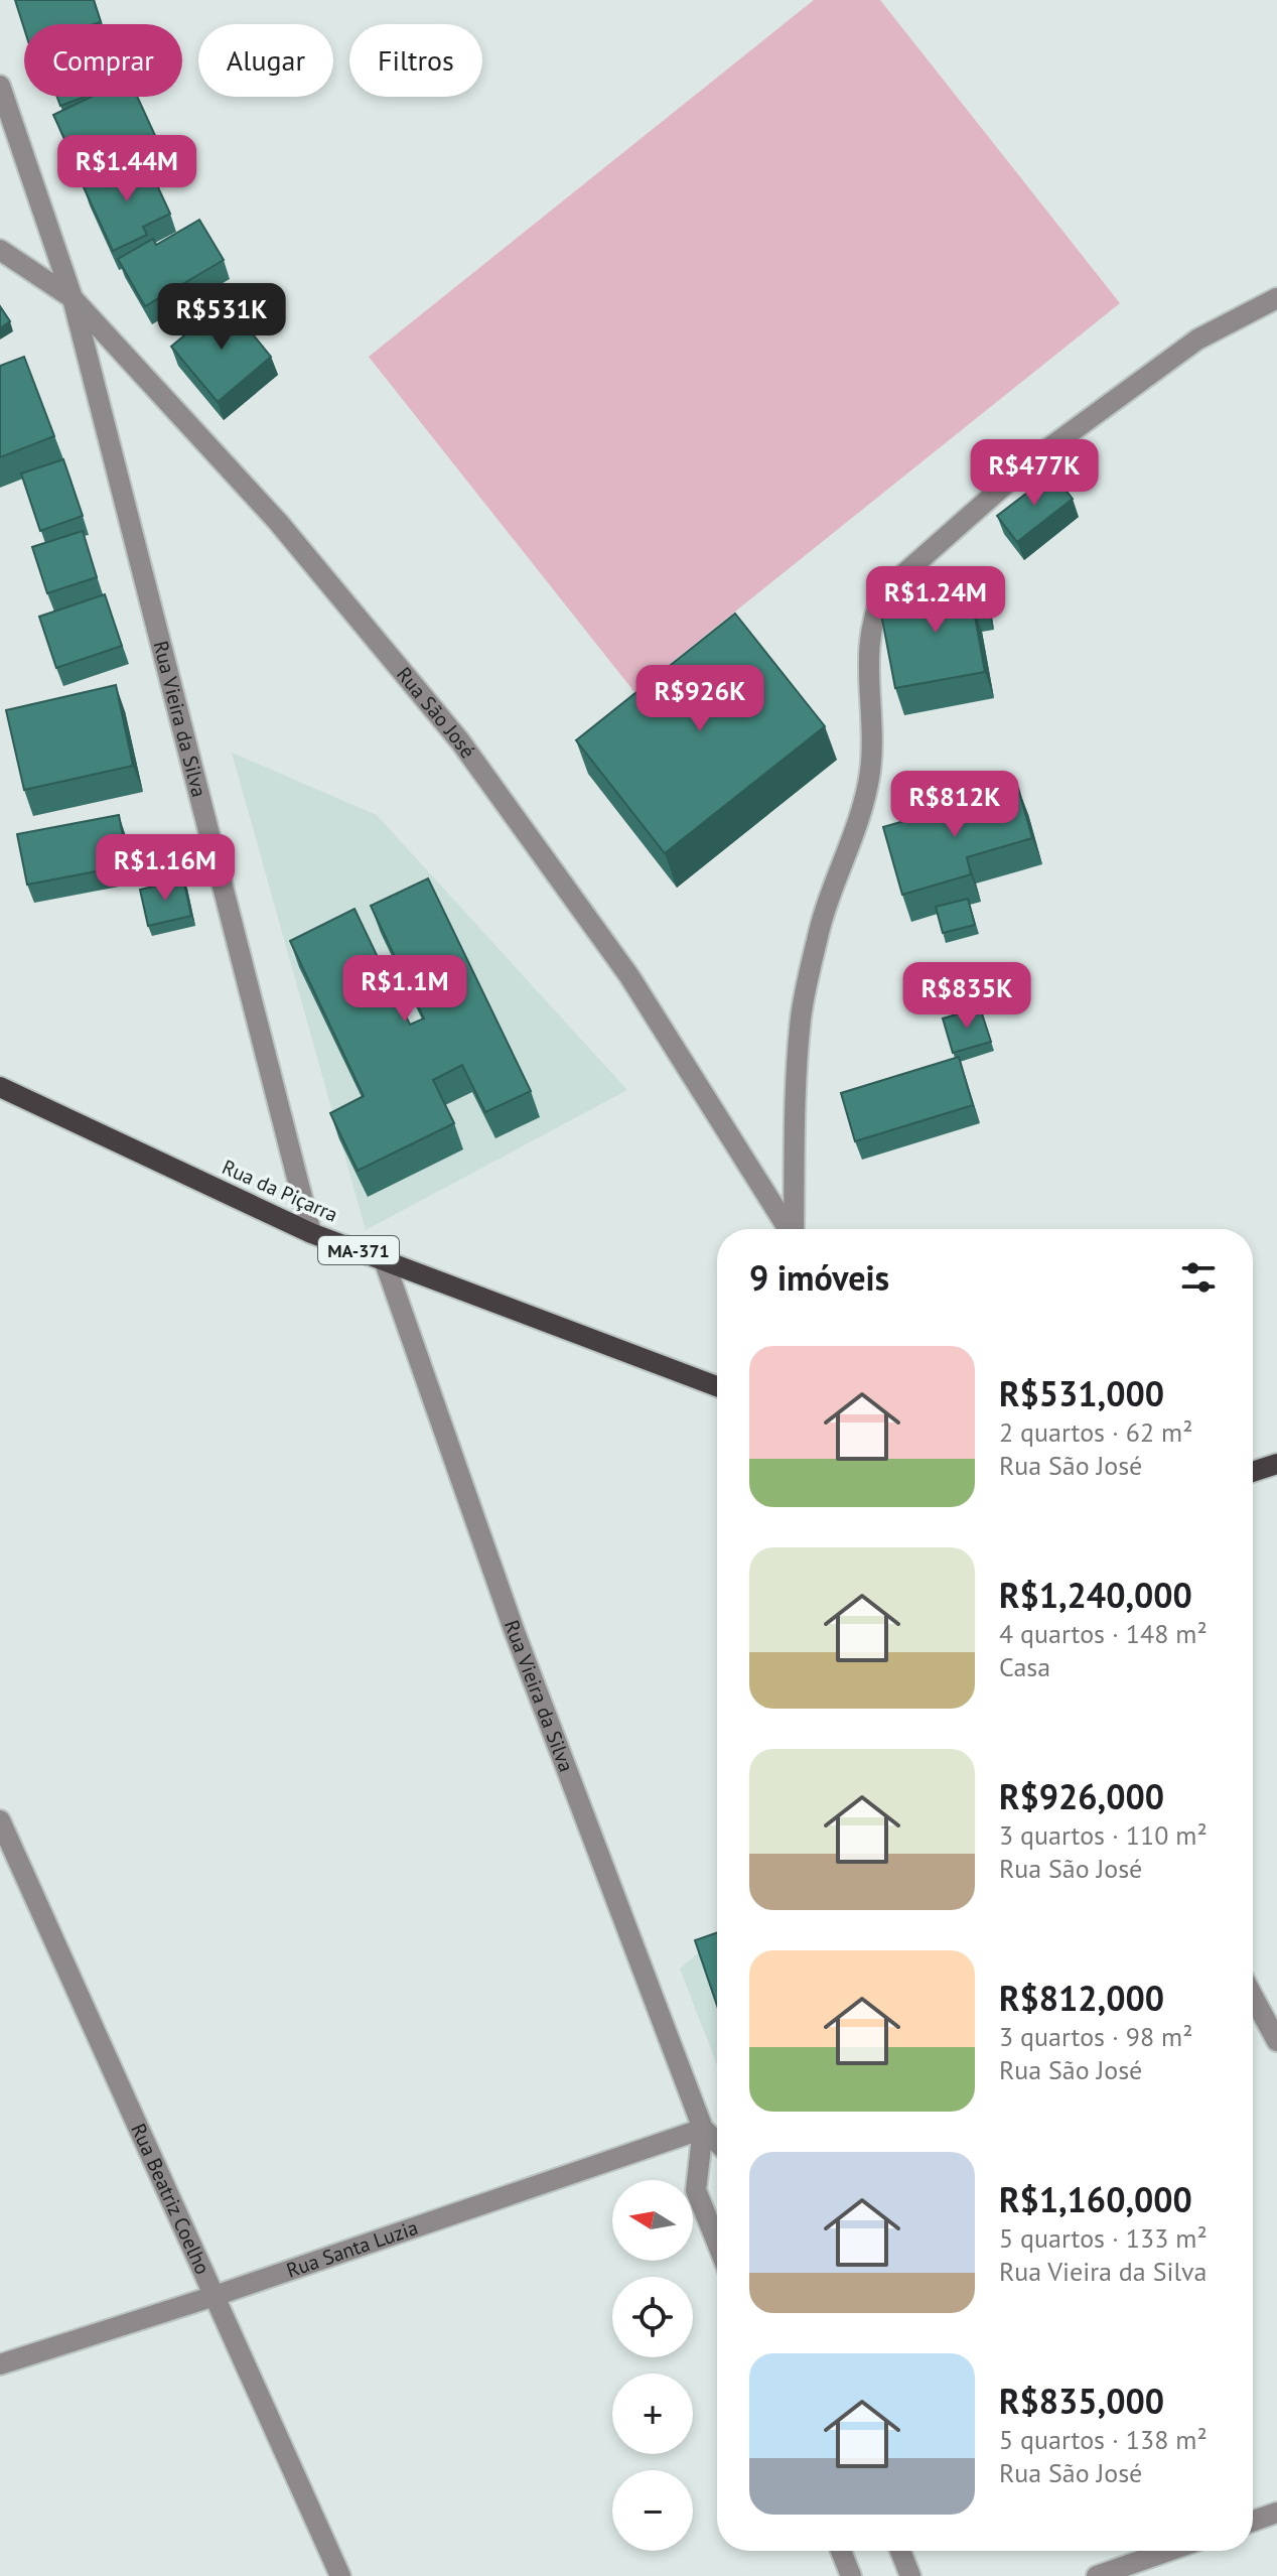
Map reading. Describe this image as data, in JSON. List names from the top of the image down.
{
  "streets": {
    "main road": ["Rua da Piçarra", "MA-371"],
    "street": [
      "Rua São José",
      "Rua Vieira da Silva",
      "Rua Beatriz Coelho",
      "Rua Santa Luzia"
    ]
  },
  "crossings": [
    ["Rua São José", "Rua Vieira da Silva"],
    ["Rua Vieira da Silva", "Rua da Piçarra"],
    ["Rua Vieira da Silva", "Rua Santa Luzia"],
    ["Rua Beatriz Coelho", "Rua Santa Luzia"]
  ],
  "north": "left",
  "page": {
    "chip": ["Comprar", "Alugar", "Filtros"],
    "price": [
      "R$1.44M",
      "R$531K",
      "R$477K",
      "R$1.24M",
      "R$926K",
      "R$812K",
      "R$1.16M",
      "R$1.1M",
      "R$835K"
    ],
    "heading": "9 imóveis",
    "list": [
      {
        "name": "R$531,000",
        "note": "2 quartos · 62 m² · Rua São José"
      },
      {
        "name": "R$1,240,000",
        "note": "4 quartos · 148 m² · Casa"
      },
      {
        "name": "R$926,000",
        "note": "3 quartos · 110 m² · Rua São José"
      },
      {
        "name": "R$812,000",
        "note": "3 quartos · 98 m² · Rua São José"
      },
      {
        "name": "R$1,160,000",
        "note": "5 quartos · 133 m² · Rua Vieira da Silva"
      },
      {
        "name": "R$835,000",
        "note": "5 quartos · 138 m² · Rua São José"
      }
    ],
    "map_buttons": ["+", "−"]
  }
}
